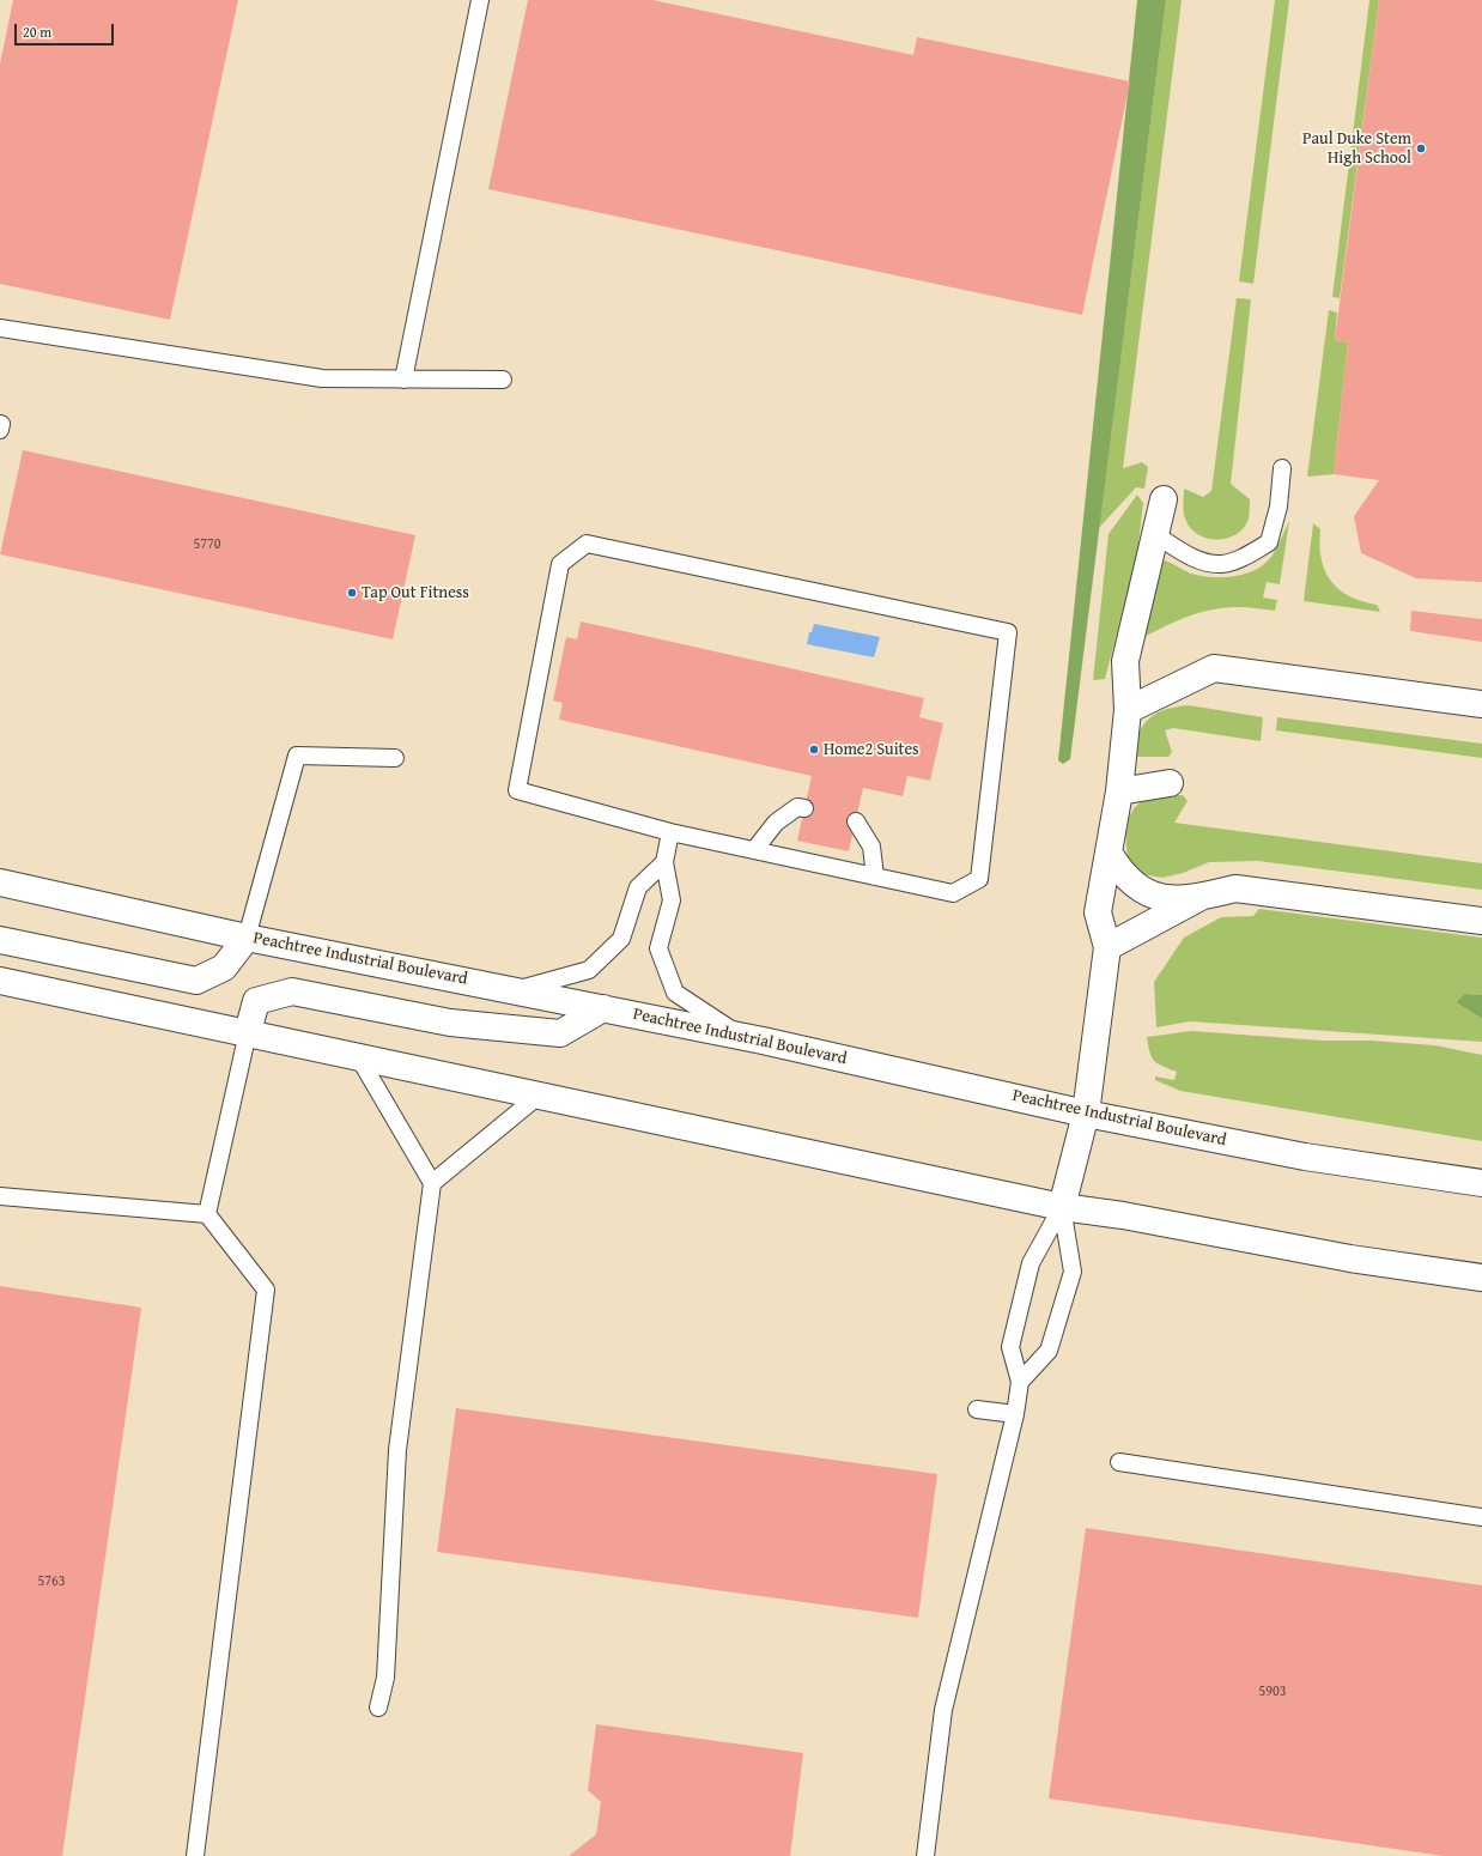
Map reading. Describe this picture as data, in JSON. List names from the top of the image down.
{
  "streets": {
    "main road": ["Peachtree Industrial Boulevard"]
  },
  "places": ["Paul Duke Stem High School", "Tap Out Fitness", "Home2 Suites"],
  "house_numbers": ["5770", "5763", "5903"],
  "scale_bar": "20 m"
}
